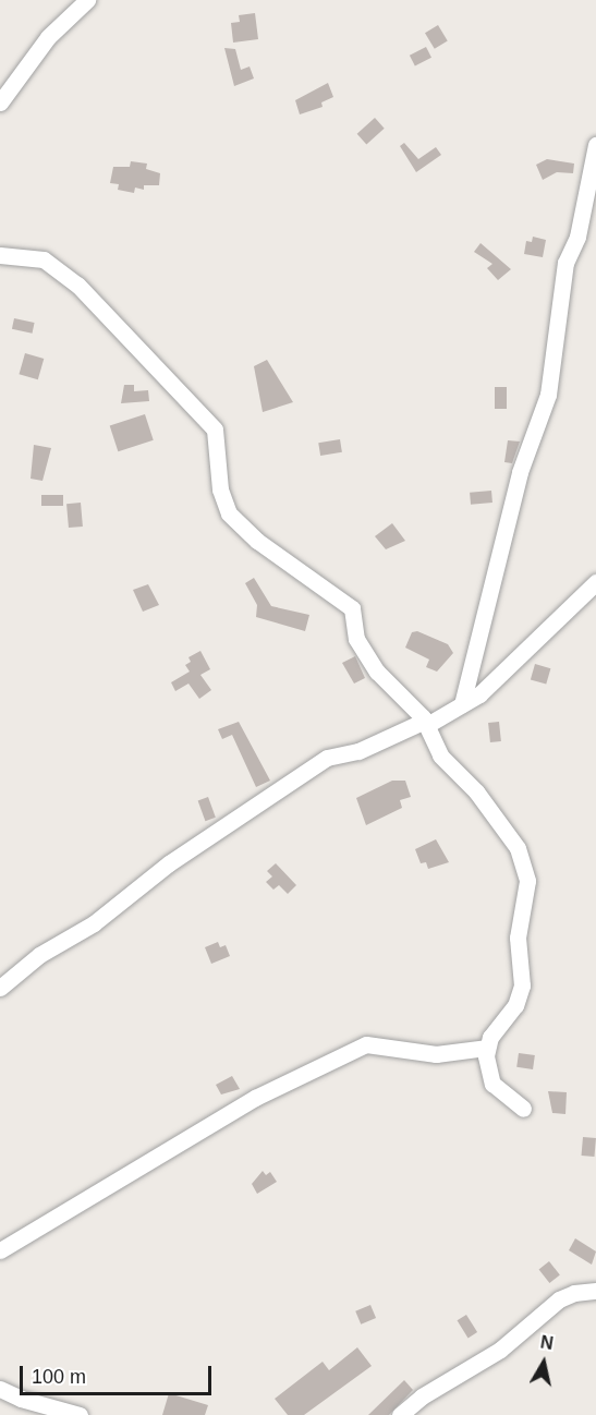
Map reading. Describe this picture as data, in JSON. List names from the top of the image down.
{
  "scale_bar": "100 m",
  "north": "top"
}
